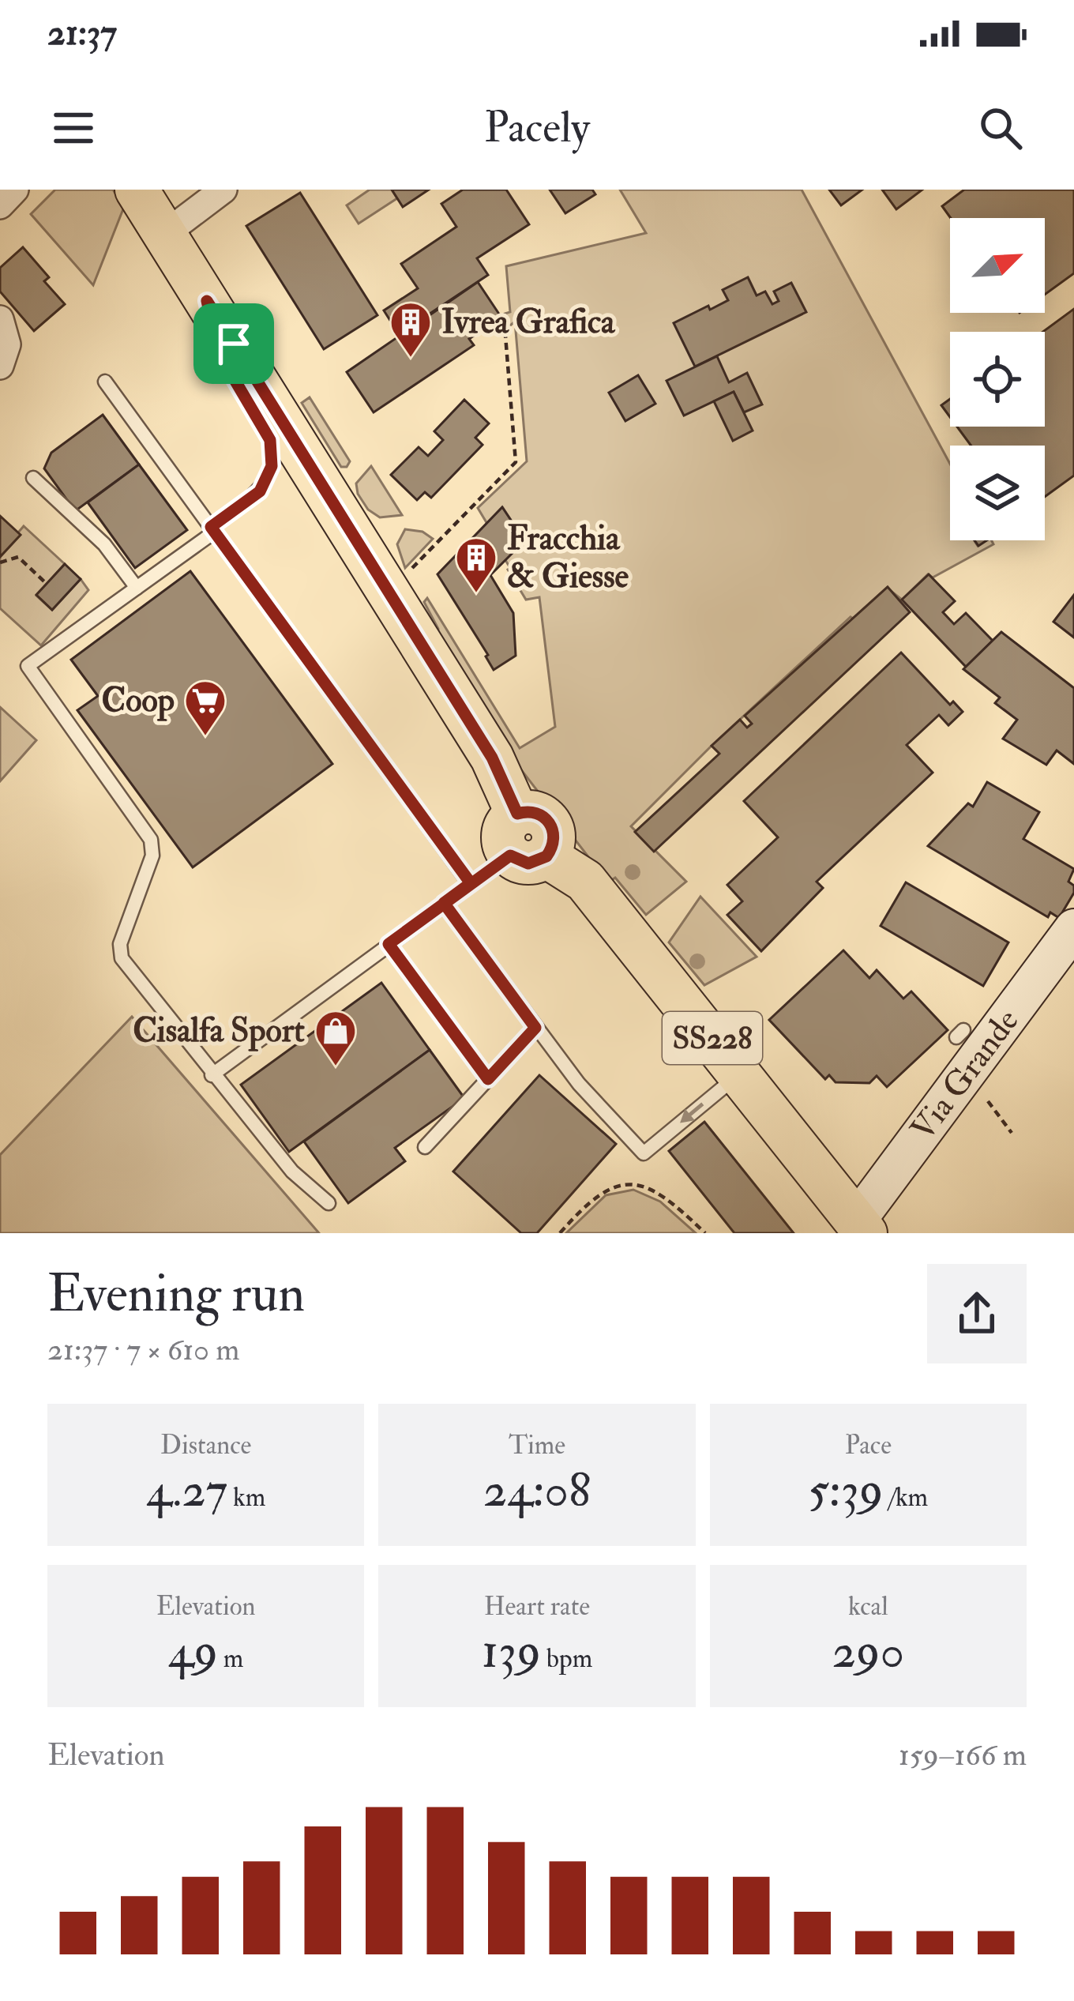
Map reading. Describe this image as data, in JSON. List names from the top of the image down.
{
  "streets": {
    "main road": ["SS228"],
    "street": ["Via Grande"]
  },
  "crossings": [
    ["SS228", "Via Grande"]
  ],
  "places": {
    "building": ["Ivrea Grafica", "Fracchia & Giesse"],
    "supermarket": ["Coop"],
    "shop": ["Cisalfa Sport"]
  },
  "north": "top right",
  "page": {
    "status": "21:37",
    "header": "Pacely",
    "heading": ["Evening run", "21:37 · 7 × 610 m"],
    "stats": [
      ["Distance", "4.27 km"],
      ["Time", "24:08"],
      ["Pace", "5:39 /km"],
      ["Elevation", "49 m"],
      ["Heart rate", "139 bpm"],
      ["kcal", "290"]
    ],
    "chart": ["Elevation", "159–166 m"]
  }
}
